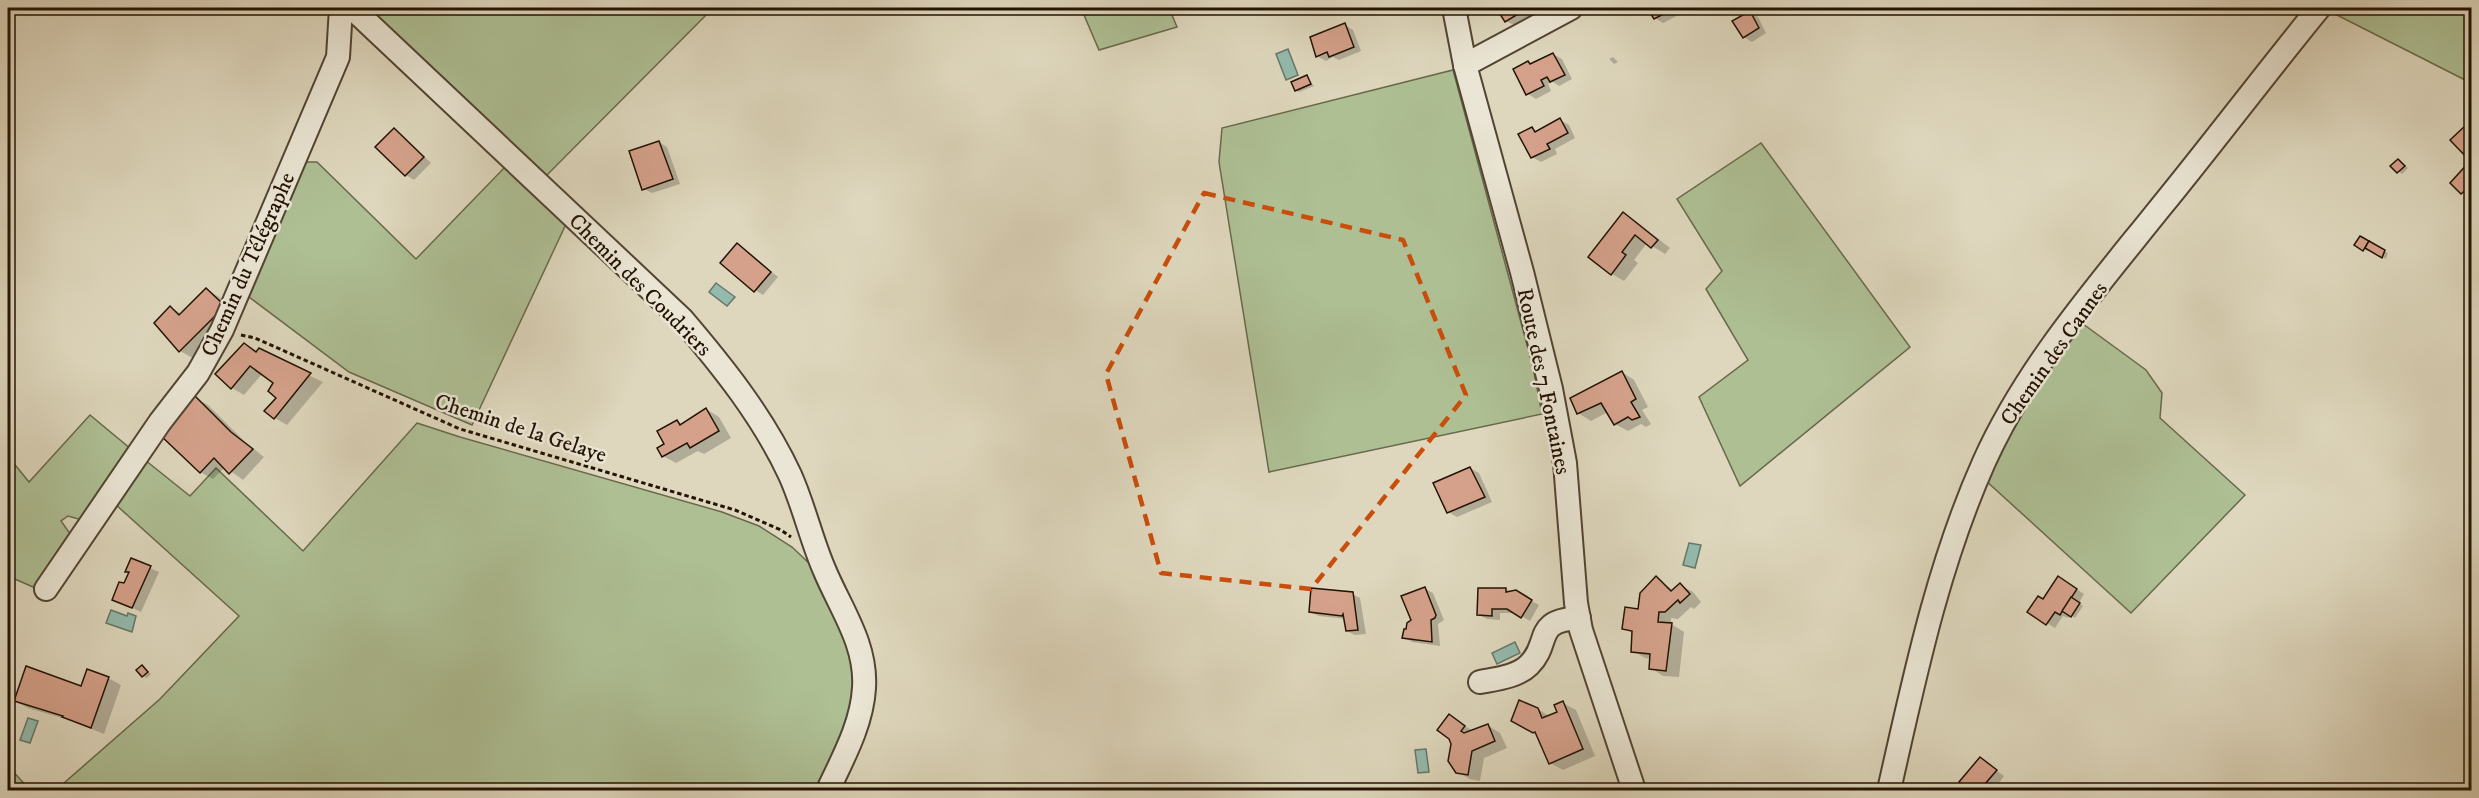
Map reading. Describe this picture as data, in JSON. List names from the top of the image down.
{
  "streets": {
    "street": [
      "Chemin du Télégraphe",
      "Chemin des Coudriers",
      "Chemin des Cannes",
      "Route des 7 Fontaines"
    ],
    "path": ["Chemin de la Gelaye"]
  },
  "crossings": [
    ["Chemin du Télégraphe", "Chemin de la Gelaye"]
  ]
}
